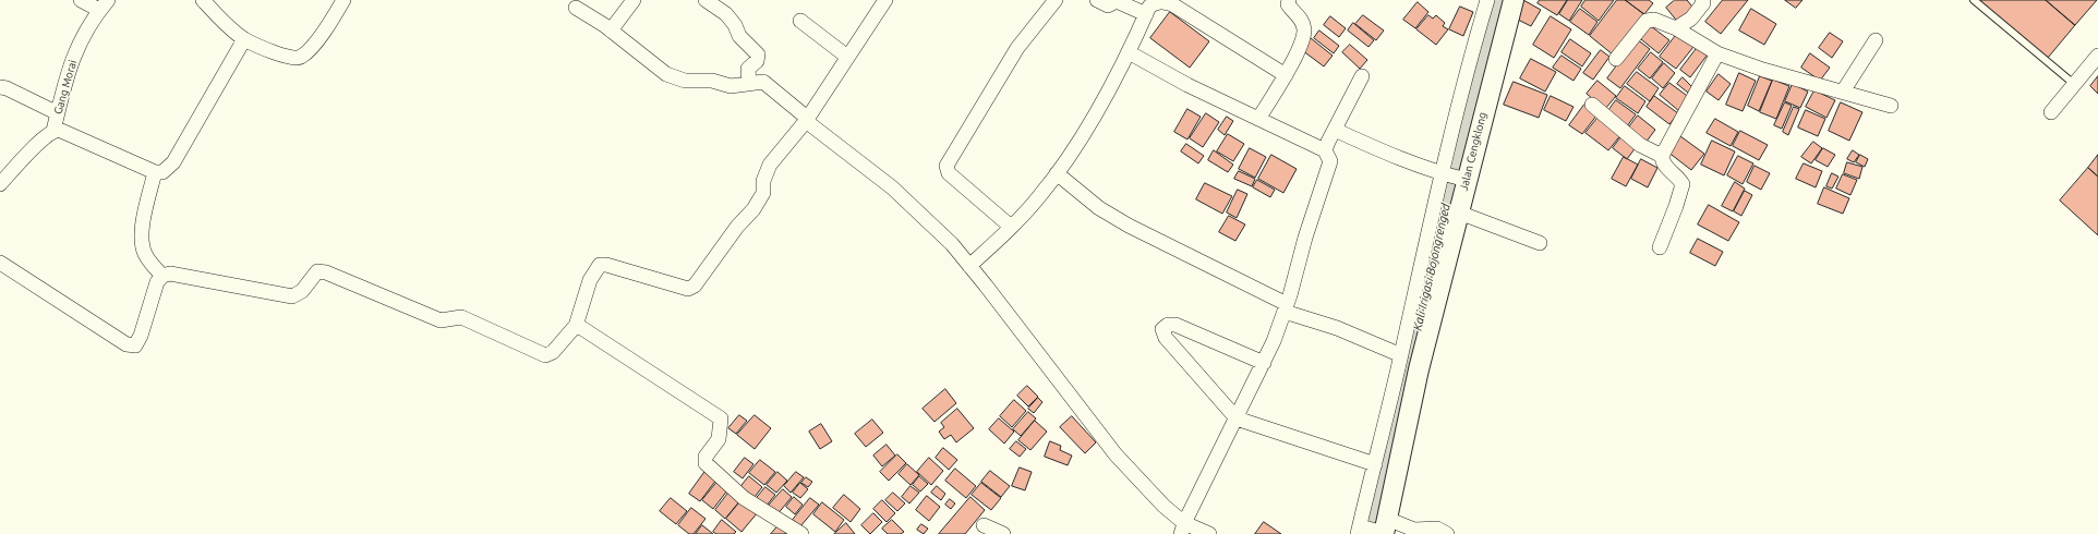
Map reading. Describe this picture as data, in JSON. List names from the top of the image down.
{
  "streets": {
    "main road": ["Jalan Cengklong"],
    "street": ["Gang Morai"]
  },
  "water": ["Kali Irigasi Bojongrenged"]
}
